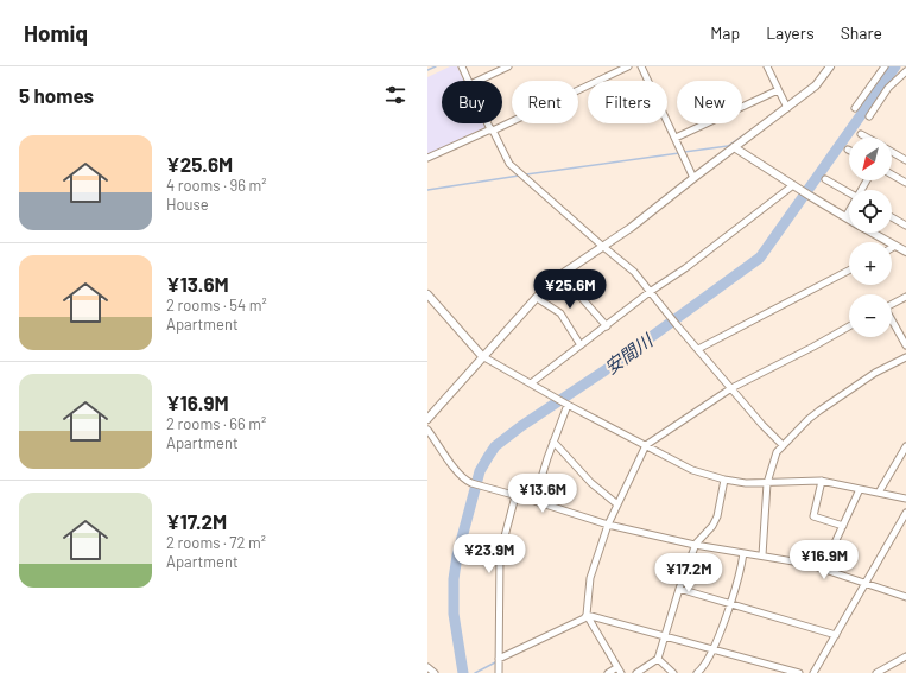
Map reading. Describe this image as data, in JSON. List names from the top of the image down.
{
  "water": ["安間川"],
  "north": "bottom left",
  "page": {
    "header": "Homiq",
    "nav": ["Map", "Layers", "Share"],
    "heading": "5 homes",
    "chip": [
      "Buy",
      "Rent",
      "Filters",
      "New"
    ],
    "list": [
      {
        "name": "¥25.6M",
        "note": "4 rooms · 96 m² · House"
      },
      {
        "name": "¥13.6M",
        "note": "2 rooms · 54 m² · Apartment"
      },
      {
        "name": "¥16.9M",
        "note": "2 rooms · 66 m² · Apartment"
      },
      {
        "name": "¥17.2M",
        "note": "2 rooms · 72 m² · Apartment"
      }
    ],
    "map_buttons": ["+", "−"],
    "price": [
      "¥25.6M",
      "¥13.6M",
      "¥23.9M",
      "¥16.9M",
      "¥17.2M"
    ]
  }
}
